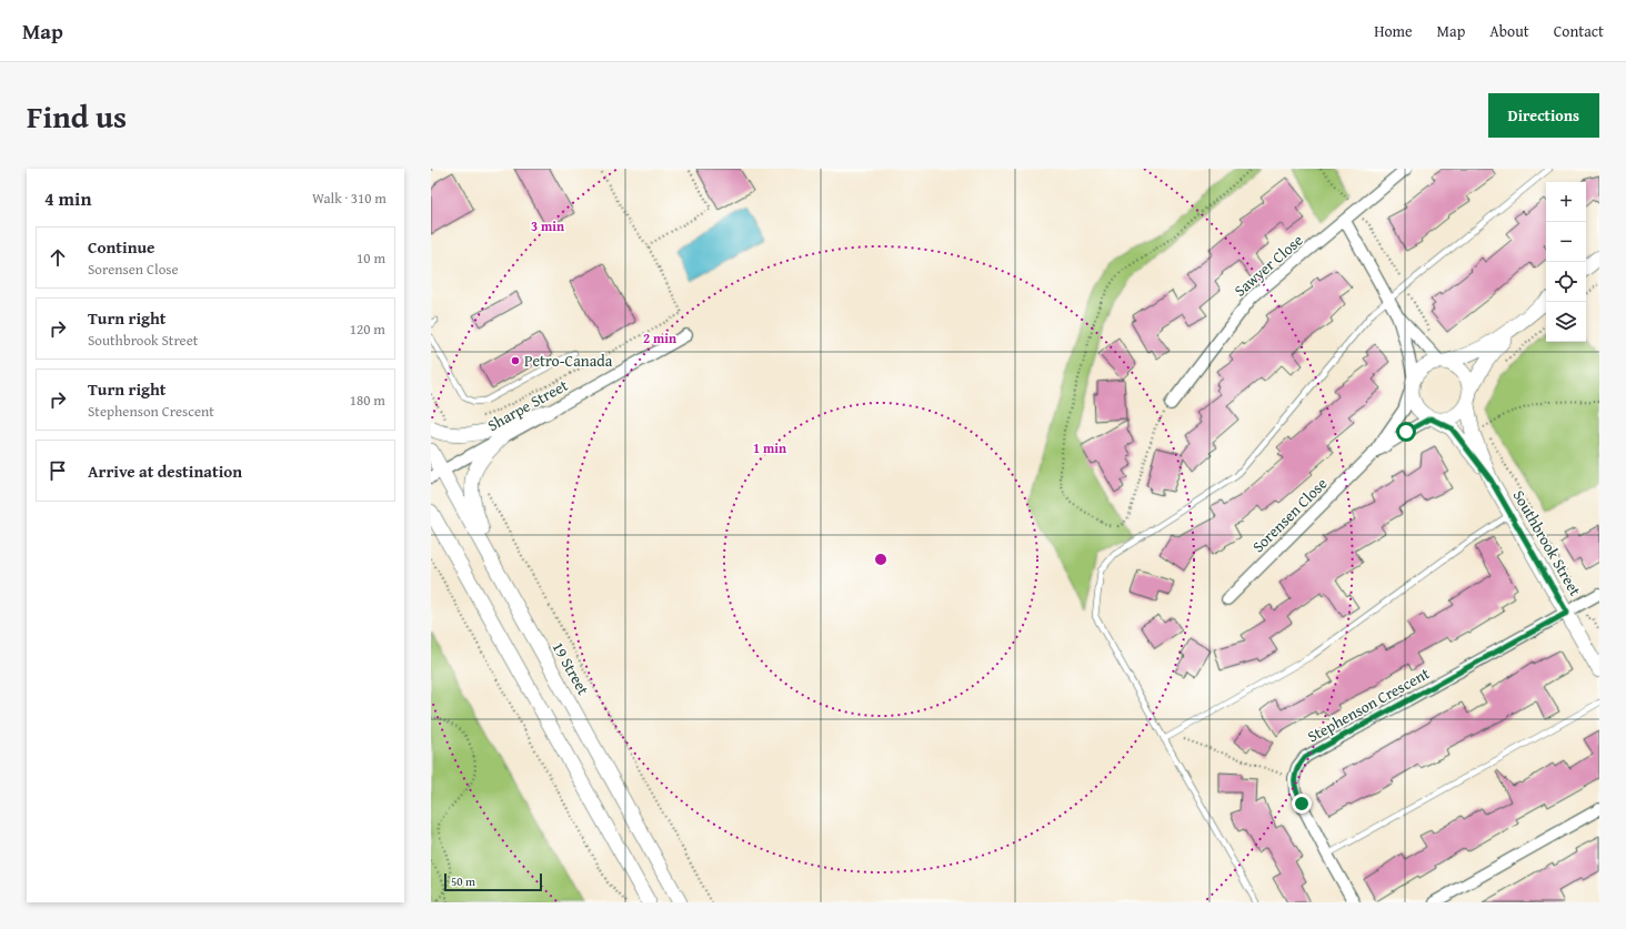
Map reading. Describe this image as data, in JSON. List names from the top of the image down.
{
  "streets": {
    "main road": ["Southbrook Street", "19 Street"],
    "street": [
      "Sawyer Close",
      "Sharpe Street",
      "Sorensen Close",
      "Stephenson Crescent"
    ]
  },
  "crossings": [
    ["Sharpe Street", "19 Street"],
    ["Sorensen Close", "Southbrook Street"],
    ["Southbrook Street", "Stephenson Crescent"]
  ],
  "places": ["Petro-Canada"],
  "scale_bar": "50 m",
  "page": {
    "header": "Map",
    "nav": [
      "Home",
      "Map",
      "About",
      "Contact"
    ],
    "title": "Find us",
    "buttons": "Directions",
    "heading": ["4 min", "Walk · 310 m"],
    "map_buttons": ["+", "−"],
    "list": [
      ["Continue", "Sorensen Close", "10 m"],
      ["Turn right", "Southbrook Street", "120 m"],
      ["Turn right", "Stephenson Crescent", "180 m"],
      "Arrive at destination"
    ],
    "scale": "50 m"
  },
  "rings": ["3 min", "2 min", "1 min"]
}
